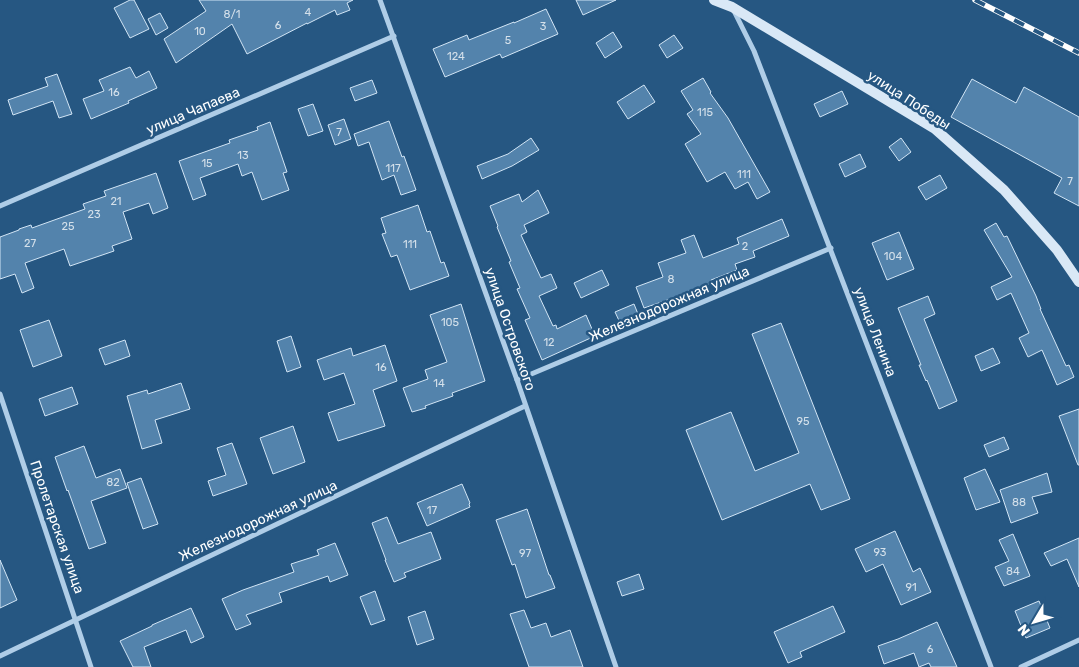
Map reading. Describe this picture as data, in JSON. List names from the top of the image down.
{
  "streets": {
    "street": [
      "улица Победы",
      "улица Чапаева",
      "Железнодорожная улица",
      "улица Островского",
      "улица Ленина",
      "Пролетарская улица"
    ]
  },
  "crossings": [
    ["улица Победы", "улица Ленина"],
    ["улица Чапаева", "улица Островского"],
    ["Железнодорожная улица", "улица Островского"],
    ["Железнодорожная улица", "улица Ленина"],
    ["Железнодорожная улица", "Пролетарская улица"]
  ],
  "house_numbers": [
    "4",
    "8/1",
    "6",
    "3",
    "10",
    "5",
    "124",
    "16",
    "115",
    "7",
    "13",
    "15",
    "117",
    "111",
    "7",
    "21",
    "23",
    "25",
    "27",
    "111",
    "2",
    "104",
    "8",
    "105",
    "12",
    "16",
    "14",
    "95",
    "82",
    "88",
    "17",
    "93",
    "97",
    "84",
    "91",
    "6"
  ],
  "north": "bottom left"
}
